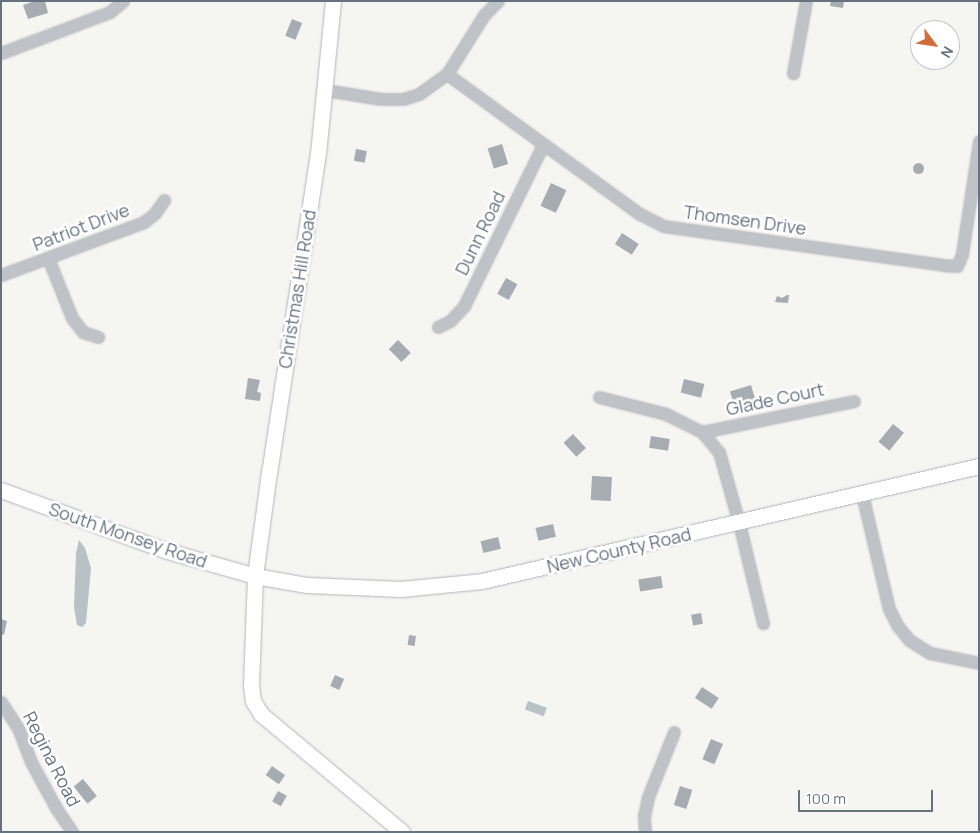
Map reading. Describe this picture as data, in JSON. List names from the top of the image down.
{
  "streets": {
    "street": [
      "Thomsen Drive",
      "Patriot Drive",
      "Dunn Road",
      "Christmas Hill Road",
      "Glade Court",
      "South Monsey Road",
      "New County Road",
      "Regina Road"
    ]
  },
  "crossings": [
    ["Thomsen Drive", "Dunn Road"],
    ["Christmas Hill Road", "South Monsey Road"],
    ["Christmas Hill Road", "New County Road"],
    ["South Monsey Road", "New County Road"]
  ],
  "scale_bar": "100 m",
  "north": "bottom right"
}
